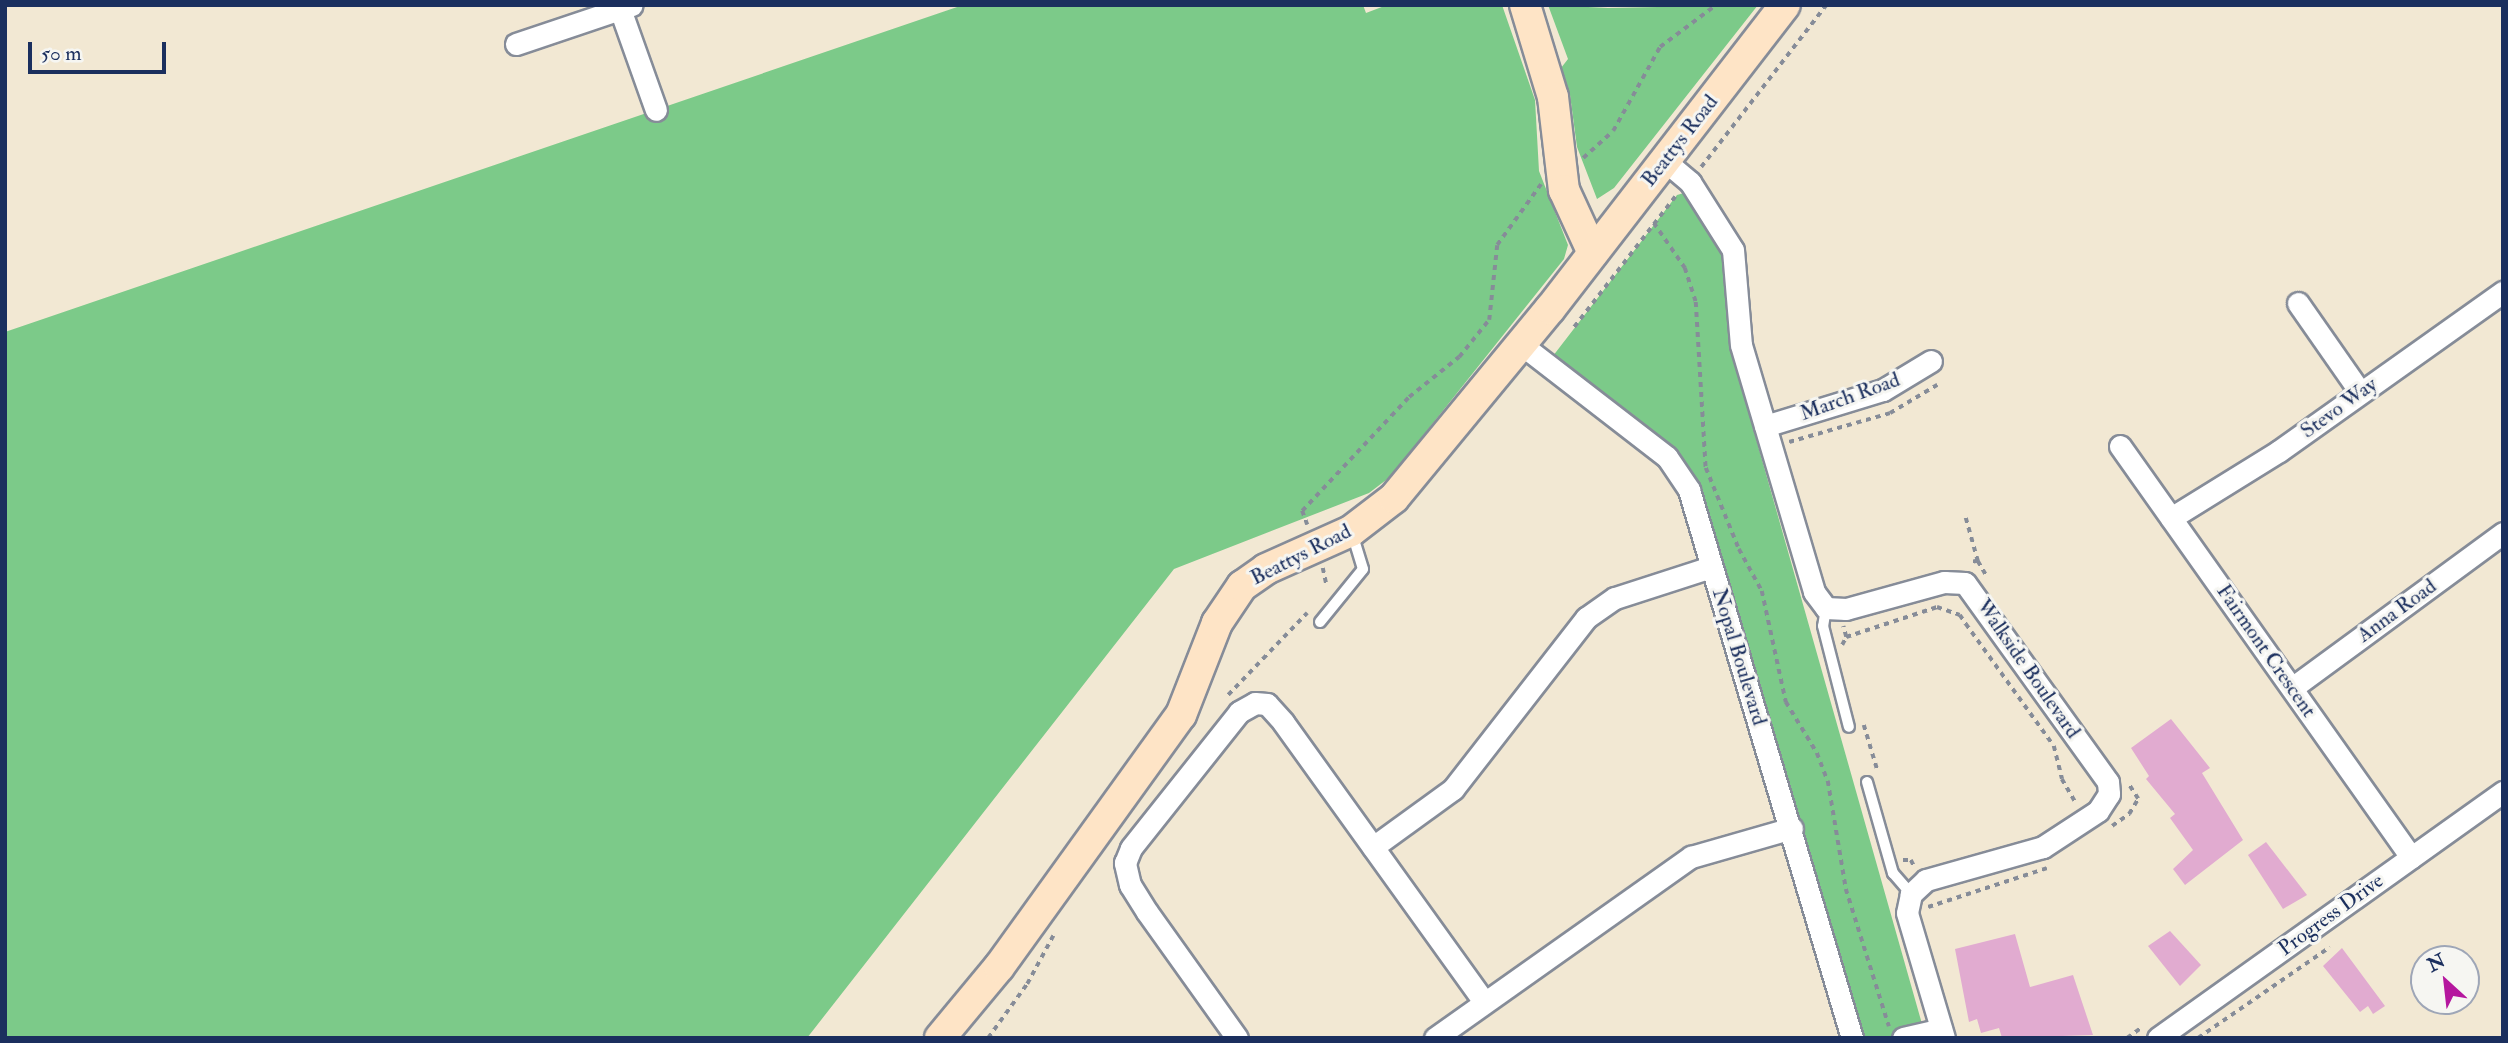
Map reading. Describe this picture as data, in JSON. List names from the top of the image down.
{
  "streets": {
    "street": [
      "Beattys Road",
      "March Road",
      "Stevo Way",
      "Anna Road",
      "Fairmont Crescent",
      "Nopal Boulevard",
      "Walkside Boulevard",
      "Progress Drive"
    ]
  },
  "crossings": [
    ["Beattys Road", "Nopal Boulevard"],
    ["Stevo Way", "Fairmont Crescent"],
    ["Anna Road", "Fairmont Crescent"],
    ["Fairmont Crescent", "Progress Drive"]
  ],
  "scale_bar": "50 m",
  "north": "top left"
}
